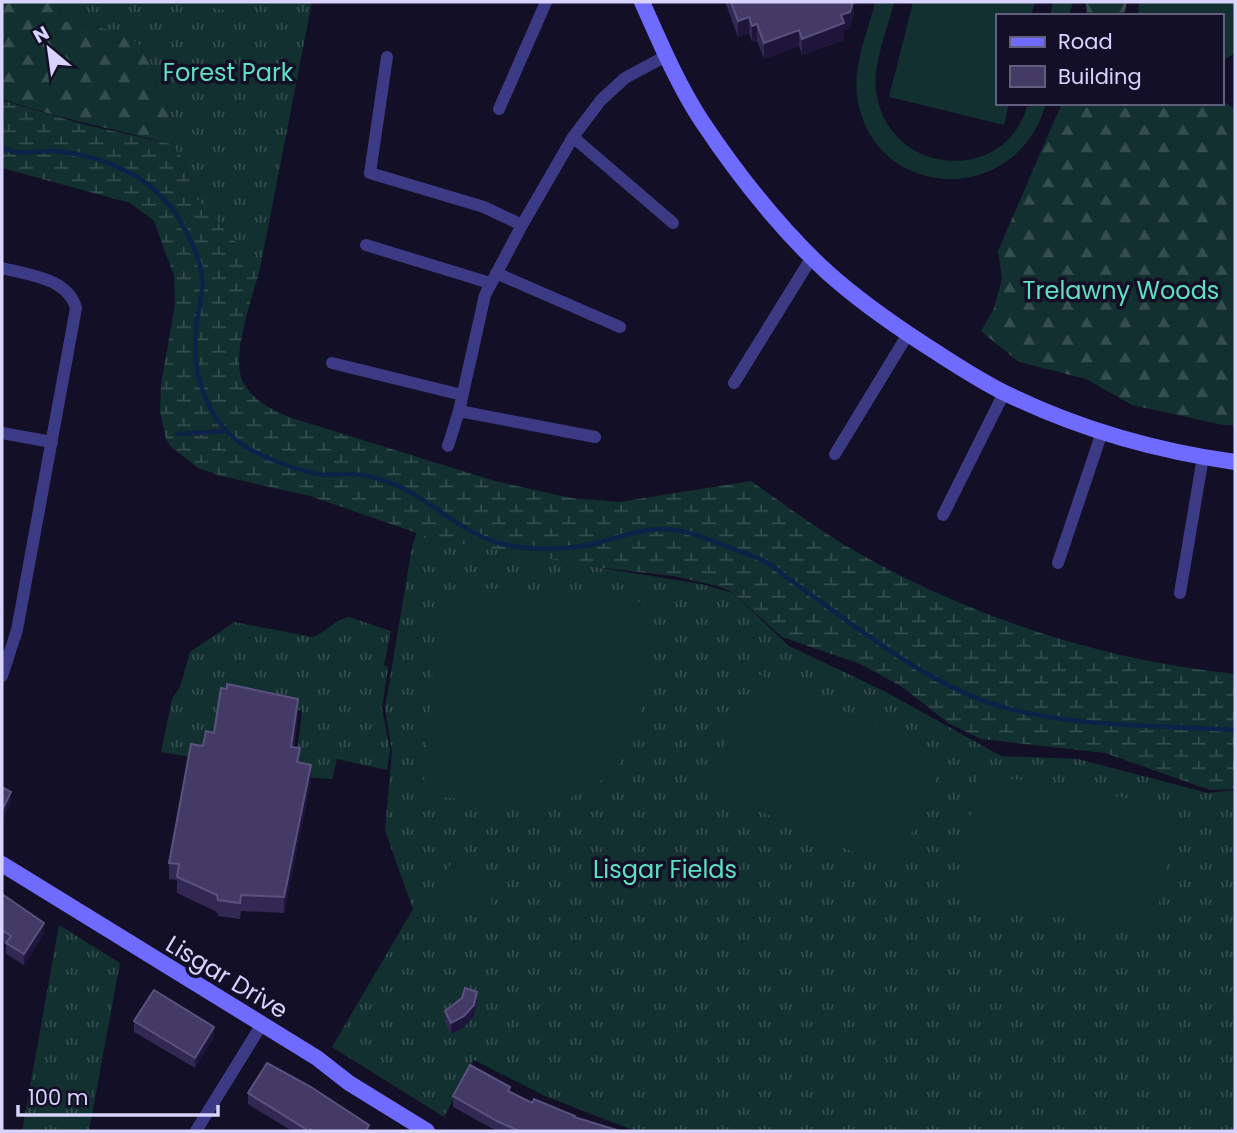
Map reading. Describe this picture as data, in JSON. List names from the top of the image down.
{
  "streets": {
    "street": ["Lisgar Drive"]
  },
  "parks": ["Forest Park", "Trelawny Woods", "Lisgar Fields"],
  "legend": ["Road", "Building"],
  "scale_bar": "100 m",
  "north": "top left"
}
